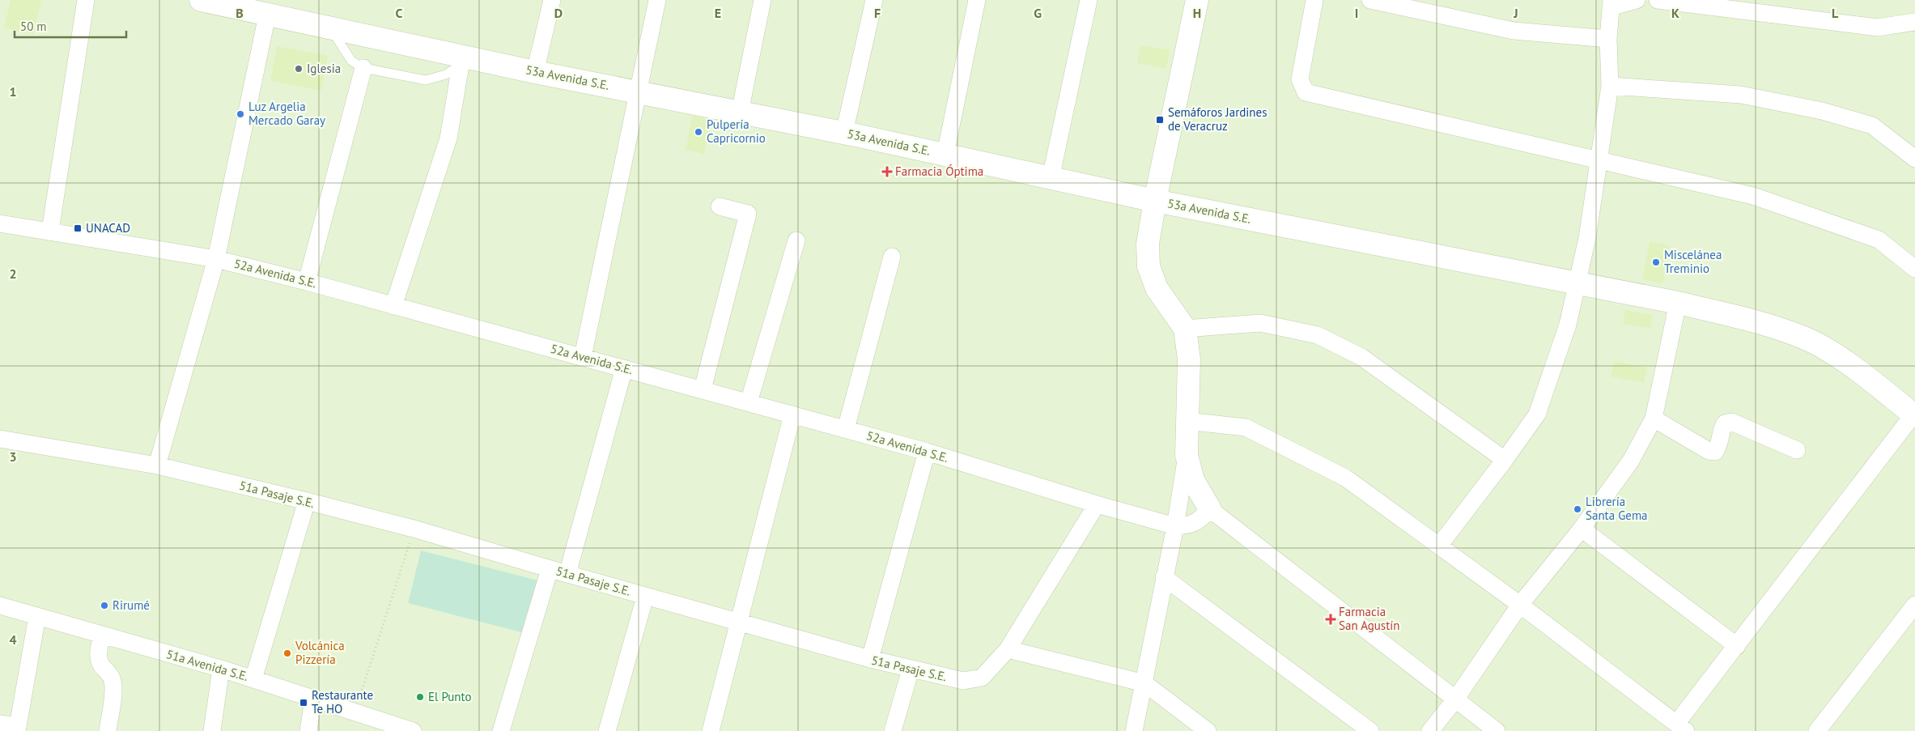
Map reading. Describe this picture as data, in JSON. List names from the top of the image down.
{
  "streets": {
    "street": [
      "53a Avenida S.E.",
      "52a Avenida S.E.",
      "51a Pasaje S.E.",
      "51a Avenida S.E."
    ]
  },
  "crossings": [
    ["52a Avenida S.E.", "51a Pasaje S.E."]
  ],
  "places": {
    "other": [
      "Iglesia",
      "Luz Argelia Mercado Garay",
      "Pulpería Capricornio",
      "Miscelánea Treminio",
      "Librería Santa Gema",
      "Rirumé",
      "Volcánica Pizzería",
      "El Punto"
    ],
    "transit": ["Semáforos Jardines de Veracruz", "UNACAD", "Restaurante Te HO"],
    "health": ["Farmacia Óptima", "Farmacia San Agustín"]
  },
  "scale_bar": "50 m",
  "grid": {
    "columns": [
      "B",
      "C",
      "D",
      "E",
      "F",
      "G",
      "H",
      "I",
      "J",
      "K",
      "L"
    ],
    "rows": [
      "1",
      "2",
      "3",
      "4"
    ]
  }
}
